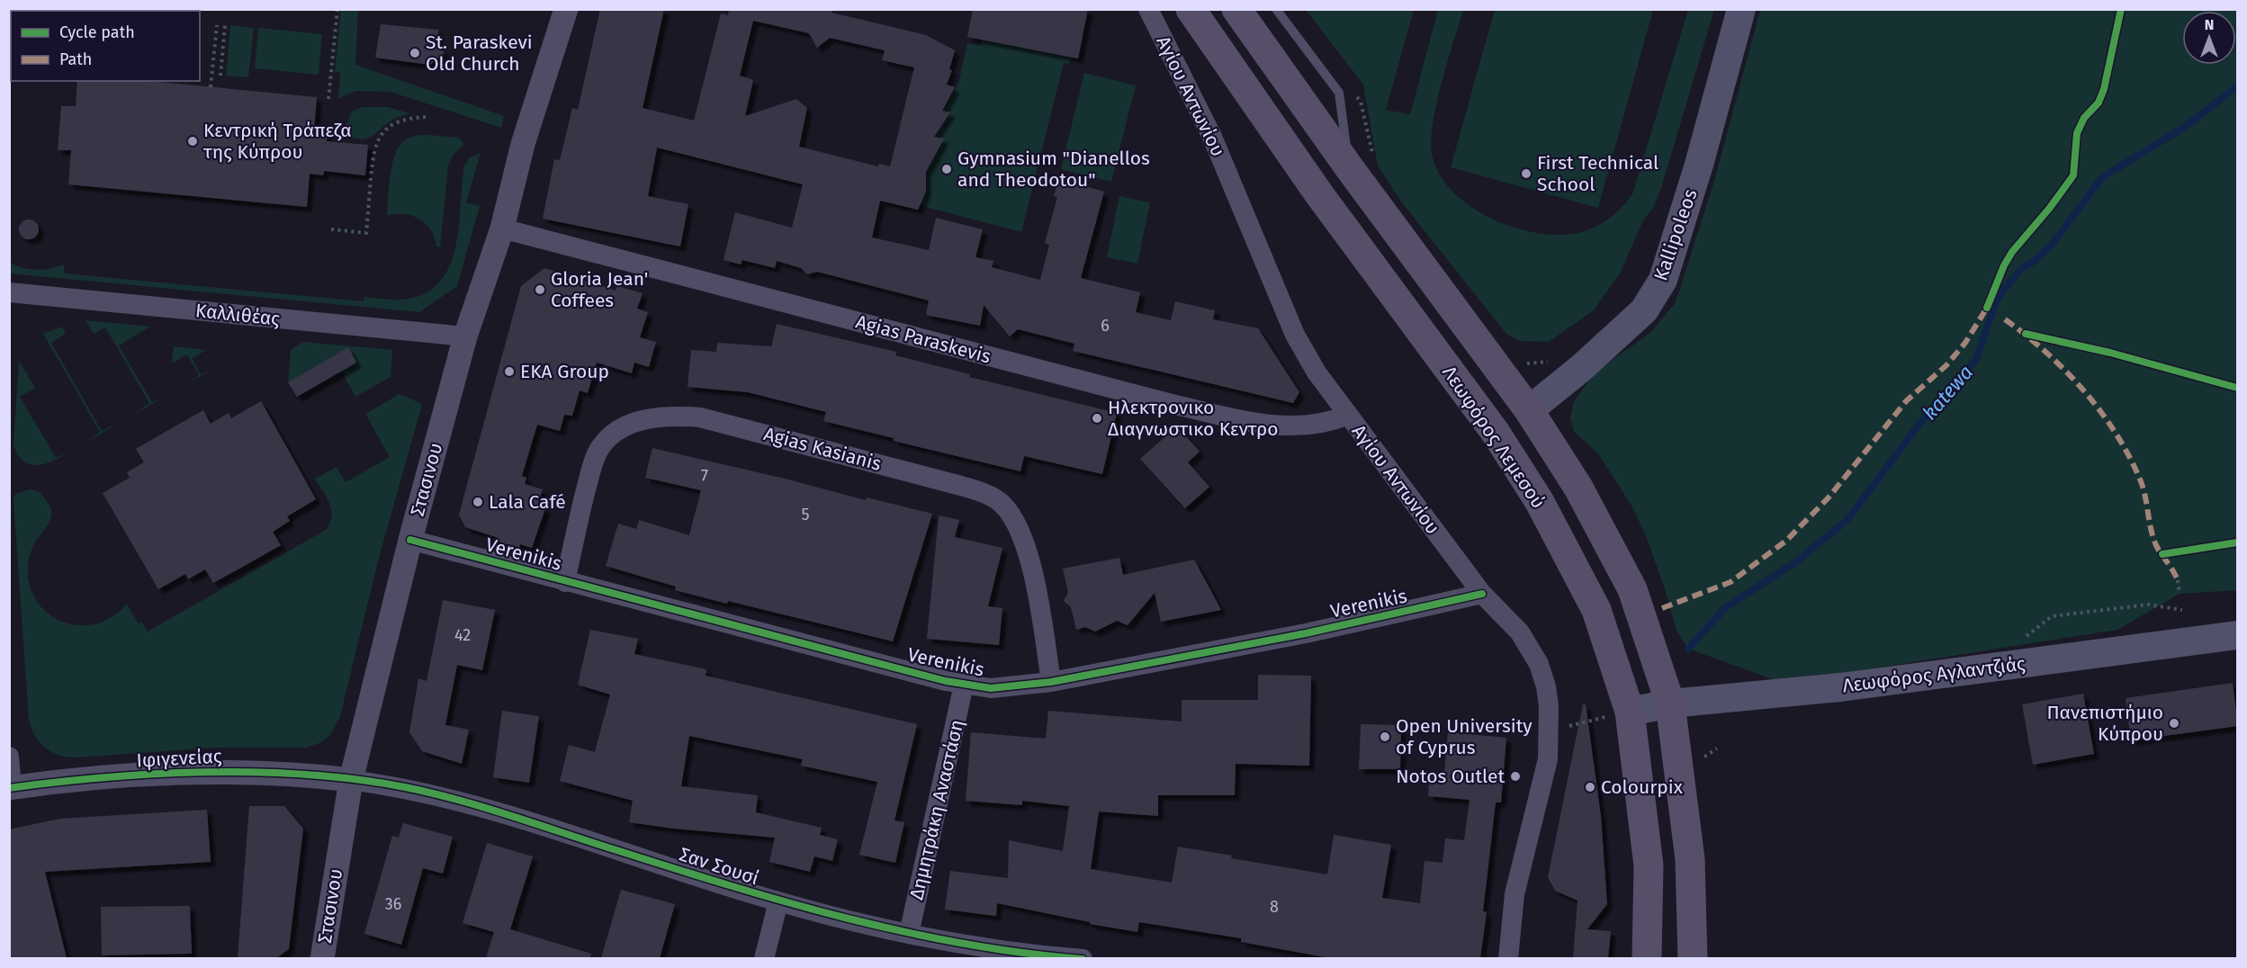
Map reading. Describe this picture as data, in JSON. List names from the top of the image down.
{
  "streets": {
    "main road": ["Kallipoleos", "Λεωφόρος Λεμεσού", "Λεωφόρος Αγλαντζιάς"],
    "street": [
      "Αγίου Αντωνίου",
      "Καλλιθέας",
      "Agias Paraskevis",
      "Agias Kasianis",
      "Στασινου",
      "Verenikis",
      "Ιφιγενείας",
      "Δημητράκη Αναστάση",
      "Σαν Σουσί"
    ]
  },
  "crossings": [
    ["Αγίου Αντωνίου", "Agias Paraskevis"],
    ["Αγίου Αντωνίου", "Verenikis"],
    ["Καλλιθέας", "Στασινου"],
    ["Agias Paraskevis", "Στασινου"],
    ["Λεωφόρος Λεμεσού", "Λεωφόρος Αγλαντζιάς"],
    ["Agias Kasianis", "Verenikis"],
    ["Στασινου", "Verenikis"],
    ["Στασινου", "Ιφιγενείας"],
    ["Στασινου", "Σαν Σουσί"],
    ["Verenikis", "Δημητράκη Αναστάση"],
    ["Ιφιγενείας", "Σαν Σουσί"],
    ["Δημητράκη Αναστάση", "Σαν Σουσί"]
  ],
  "water": ["katewa"],
  "places": [
    "St. Paraskevi Old Church",
    "Κεντρική Τράπεζα της Κύπρου",
    "Gymnasium \"Dianellos and Theodotou\"",
    "First Technical School",
    "Gloria Jean' Coffees",
    "EKA Group",
    "Ηλεκτρονικο Διαγνωστικο Κεντρο",
    "Lala Café",
    "Πανεπιστήμιο Κύπρου",
    "Open University of Cyprus",
    "Notos Outlet",
    "Colourpix"
  ],
  "house_numbers": [
    "6",
    "7",
    "5",
    "42",
    "36",
    "8"
  ],
  "legend": ["Cycle path", "Path"],
  "north": "top"
}
